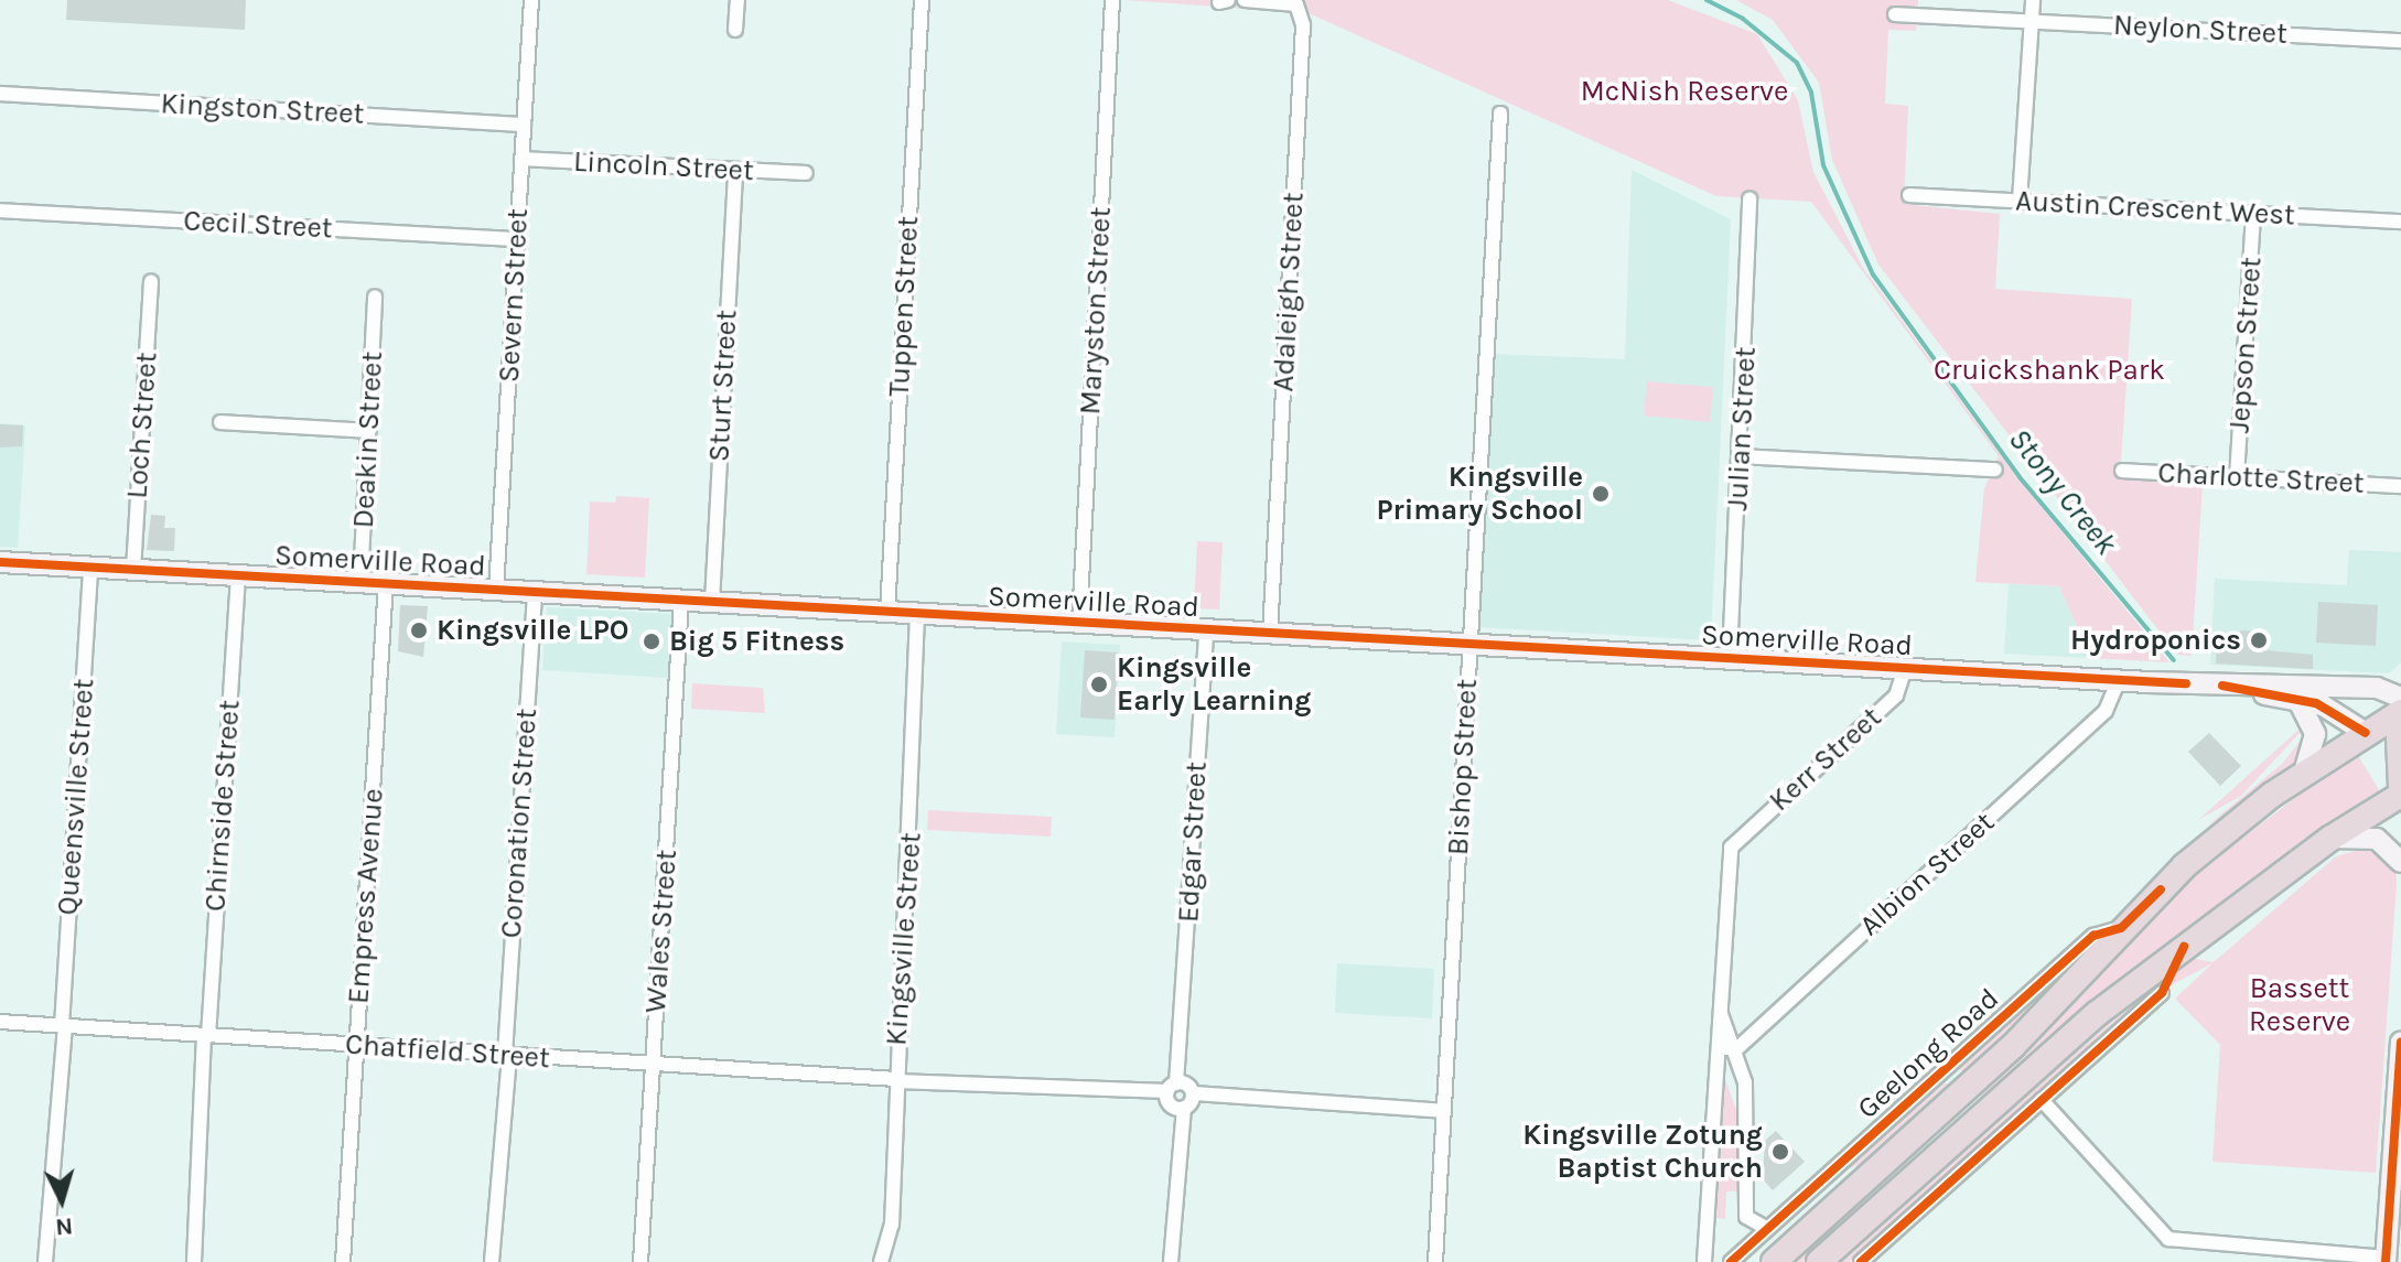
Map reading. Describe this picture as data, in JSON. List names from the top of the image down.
{
  "streets": {
    "highway": ["Geelong Road"],
    "main road": ["Somerville Road"],
    "street": [
      "Neylon Street",
      "Kingston Street",
      "Lincoln Street",
      "Austin Crescent West",
      "Cecil Street",
      "Adaleigh Street",
      "Severn Street",
      "Tuppen Street",
      "Maryston Street",
      "Jepson Street",
      "Sturt Street",
      "Loch Street",
      "Julian Street",
      "Deakin Street",
      "Charlotte Street",
      "Kerr Street",
      "Bishop Street",
      "Queensville Street",
      "Chirnside Street",
      "Coronation Street",
      "Edgar Street",
      "Albion Street",
      "Empress Avenue",
      "Wales Street",
      "Kingsville Street",
      "Chatfield Street"
    ]
  },
  "crossings": [
    ["Kingston Street", "Severn Street"],
    ["Lincoln Street", "Severn Street"],
    ["Lincoln Street", "Sturt Street"],
    ["Austin Crescent West", "Jepson Street"],
    ["Cecil Street", "Severn Street"],
    ["Adaleigh Street", "Somerville Road"],
    ["Severn Street", "Somerville Road"],
    ["Tuppen Street", "Somerville Road"],
    ["Maryston Street", "Somerville Road"],
    ["Jepson Street", "Charlotte Street"],
    ["Sturt Street", "Somerville Road"],
    ["Loch Street", "Somerville Road"],
    ["Julian Street", "Somerville Road"],
    ["Deakin Street", "Somerville Road"],
    ["Somerville Road", "Kerr Street"],
    ["Somerville Road", "Bishop Street"],
    ["Somerville Road", "Queensville Street"],
    ["Somerville Road", "Chirnside Street"],
    ["Somerville Road", "Coronation Street"],
    ["Somerville Road", "Edgar Street"],
    ["Somerville Road", "Albion Street"],
    ["Somerville Road", "Empress Avenue"],
    ["Somerville Road", "Wales Street"],
    ["Somerville Road", "Kingsville Street"],
    ["Somerville Road", "Geelong Road"],
    ["Bishop Street", "Chatfield Street"],
    ["Queensville Street", "Chatfield Street"],
    ["Chirnside Street", "Chatfield Street"],
    ["Coronation Street", "Chatfield Street"],
    ["Edgar Street", "Chatfield Street"],
    ["Empress Avenue", "Chatfield Street"],
    ["Wales Street", "Chatfield Street"],
    ["Kingsville Street", "Chatfield Street"]
  ],
  "water": ["Stony Creek"],
  "parks": ["McNish Reserve", "Cruickshank Park", "Bassett Reserve"],
  "places": [
    "Kingsville Primary School",
    "Kingsville LPO",
    "Hydroponics",
    "Big 5 Fitness",
    "Kingsville Early Learning",
    "Kingsville Zotung Baptist Church"
  ],
  "north": "bottom"
}
